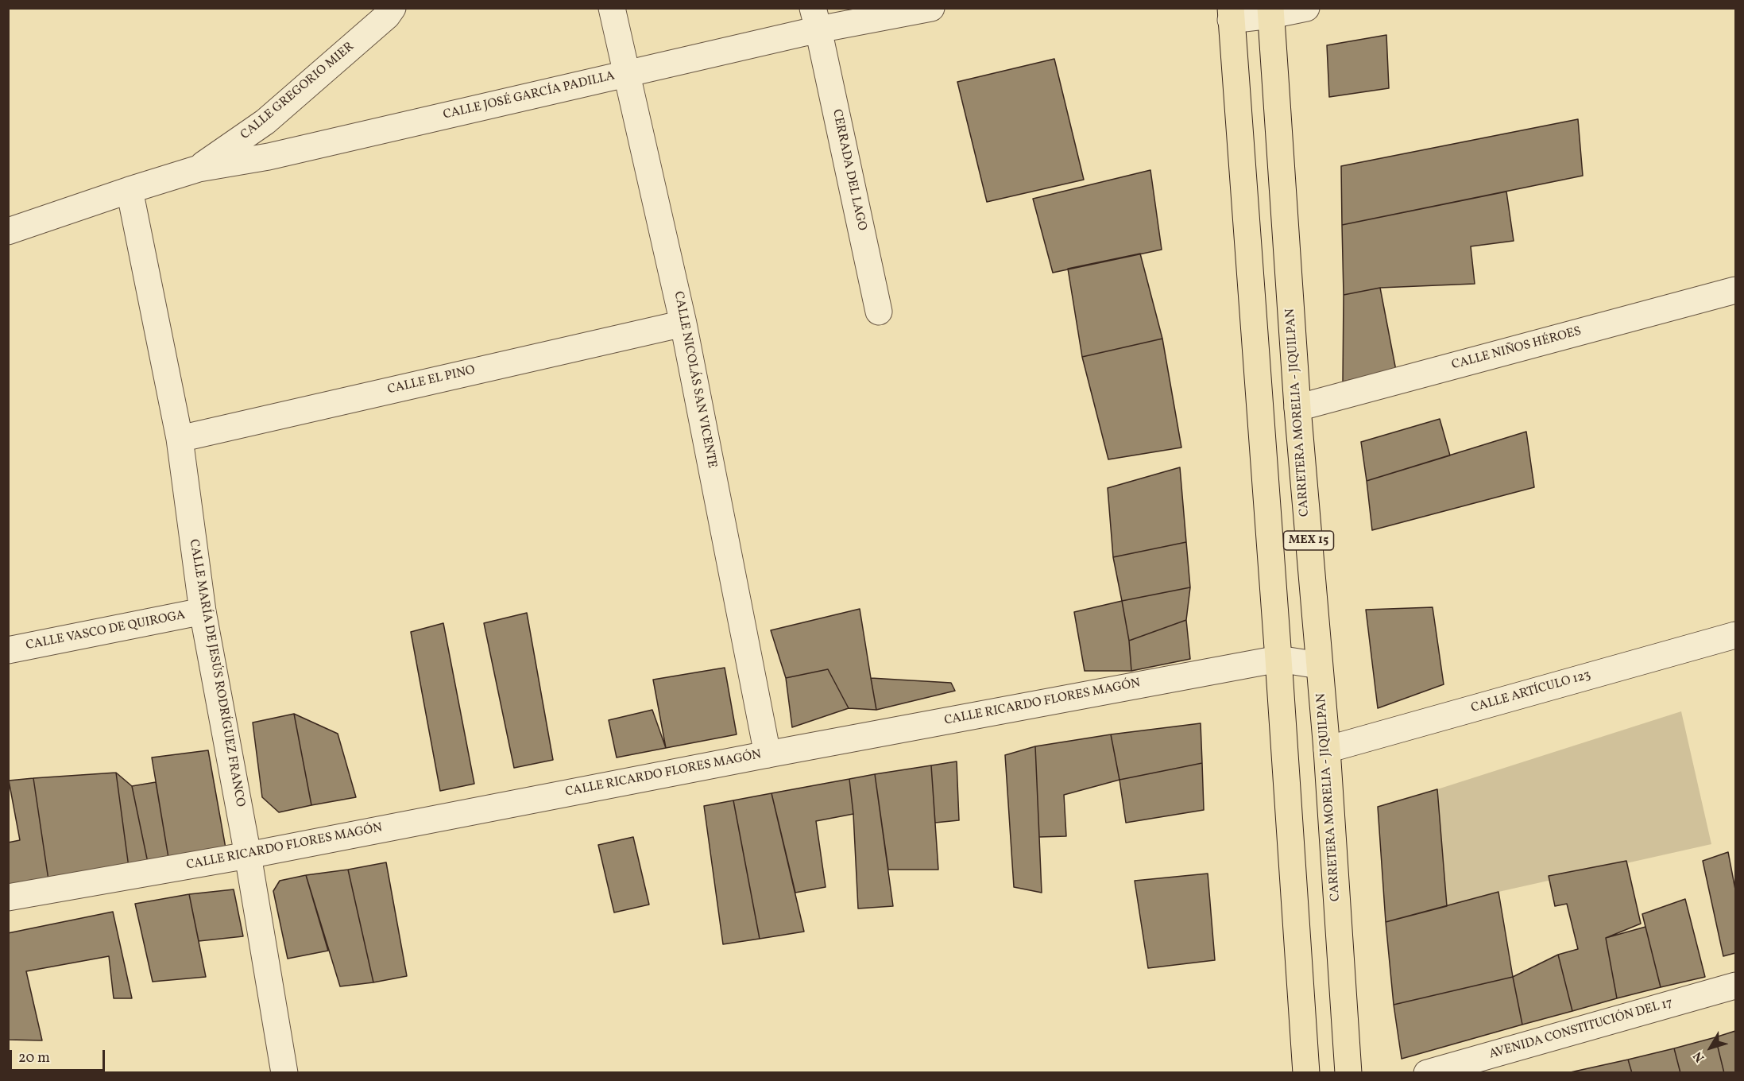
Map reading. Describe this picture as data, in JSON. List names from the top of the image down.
{
  "streets": {
    "main road": ["CARRETERA MORELIA - JIQUILPAN", "MEX 15"],
    "street": [
      "CALLE GREGORIO MIER",
      "CALLE JOSÉ GARCÍA PADILLA",
      "CERRADA DEL LAGO",
      "CALLE NIÑOS HÉROES",
      "CALLE NICOLÁS SAN VICENTE",
      "CALLE EL PINO",
      "CALLE VASCO DE QUIROGA",
      "CALLE MARÍA DE JESÚS RODRÍGUEZ FRANCO",
      "CALLE ARTÍCULO 123",
      "CALLE RICARDO FLORES MAGÓN",
      "AVENIDA CONSTITUCIÓN DEL 17"
    ]
  },
  "crossings": [
    ["CALLE GREGORIO MIER", "CALLE JOSÉ GARCÍA PADILLA"],
    ["CALLE JOSÉ GARCÍA PADILLA", "CERRADA DEL LAGO"],
    ["CALLE JOSÉ GARCÍA PADILLA", "CALLE NICOLÁS SAN VICENTE"],
    ["CALLE JOSÉ GARCÍA PADILLA", "CALLE MARÍA DE JESÚS RODRÍGUEZ FRANCO"],
    ["CALLE NIÑOS HÉROES", "CARRETERA MORELIA - JIQUILPAN"],
    ["CALLE NICOLÁS SAN VICENTE", "CALLE EL PINO"],
    ["CALLE NICOLÁS SAN VICENTE", "CALLE RICARDO FLORES MAGÓN"],
    ["CALLE EL PINO", "CALLE MARÍA DE JESÚS RODRÍGUEZ FRANCO"],
    ["CARRETERA MORELIA - JIQUILPAN", "CALLE ARTÍCULO 123"],
    ["CARRETERA MORELIA - JIQUILPAN", "CALLE RICARDO FLORES MAGÓN"],
    ["MEX 15", "CALLE RICARDO FLORES MAGÓN"],
    ["CALLE VASCO DE QUIROGA", "CALLE MARÍA DE JESÚS RODRÍGUEZ FRANCO"],
    ["CALLE MARÍA DE JESÚS RODRÍGUEZ FRANCO", "CALLE RICARDO FLORES MAGÓN"]
  ],
  "scale_bar": "20 m",
  "north": "bottom left"
}
